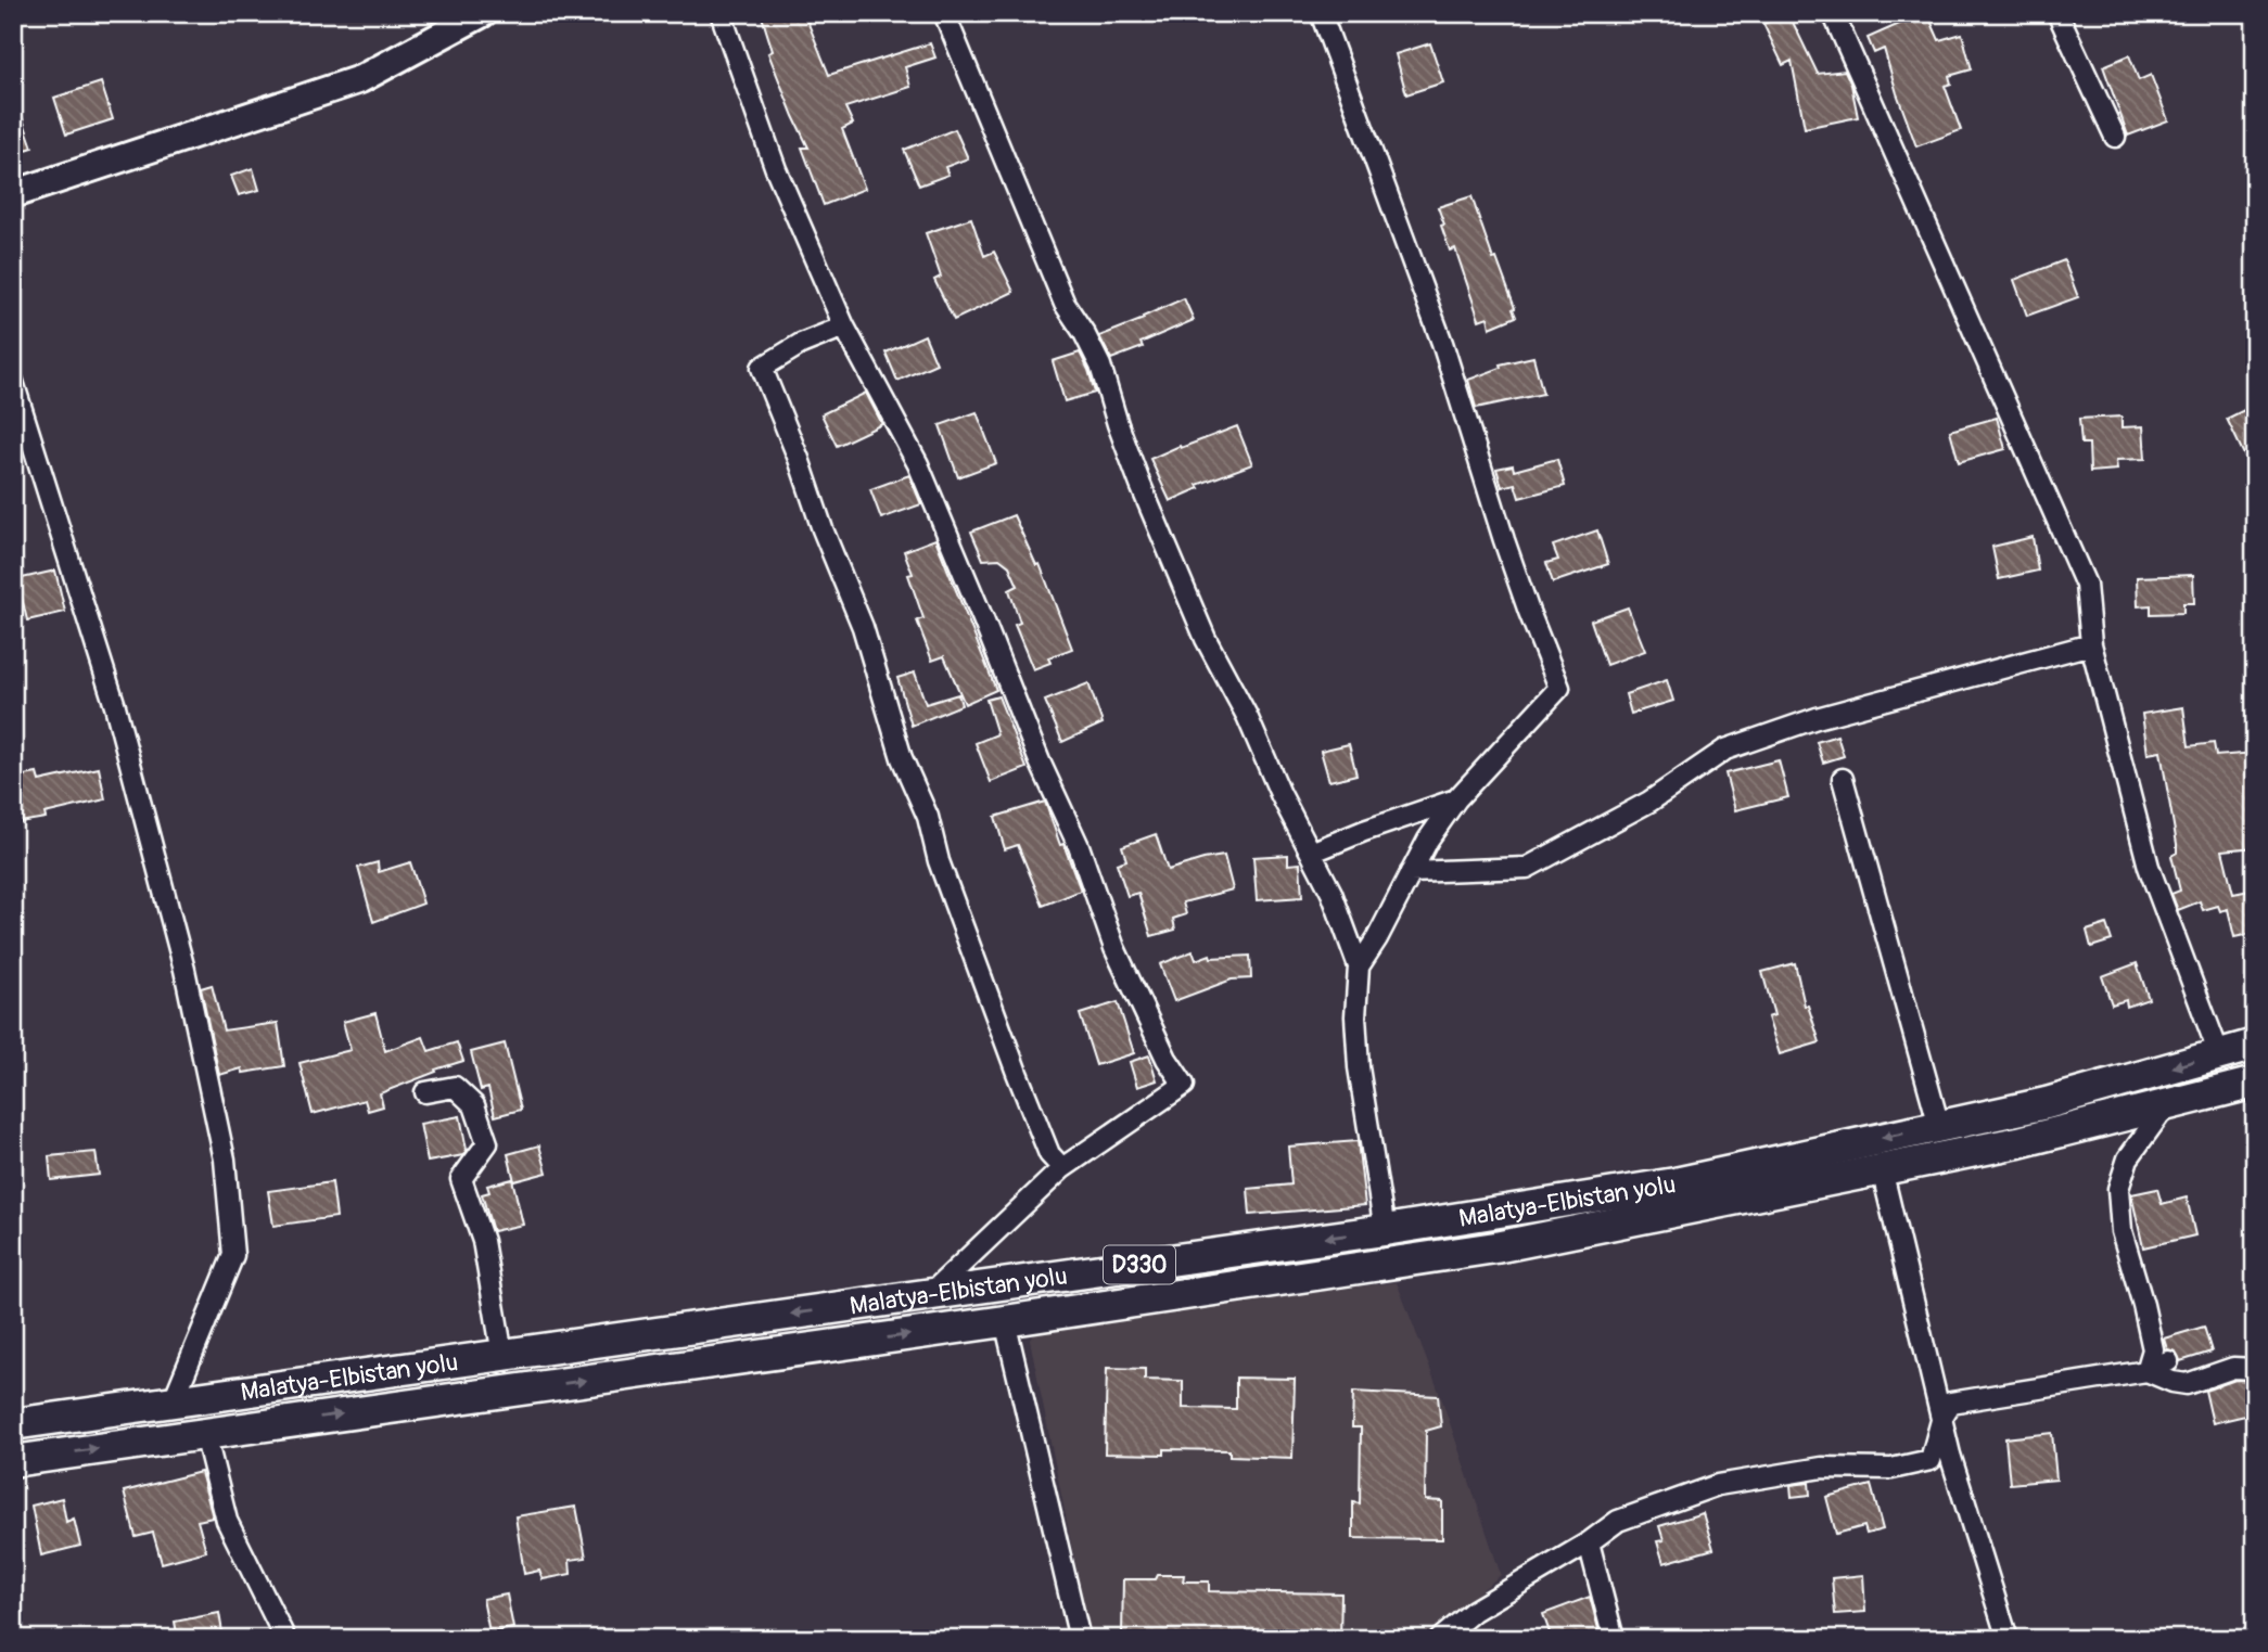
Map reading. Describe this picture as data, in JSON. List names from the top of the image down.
{
  "streets": {
    "main road": ["Malatya-Elbistan yolu", "D330"]
  }
}
